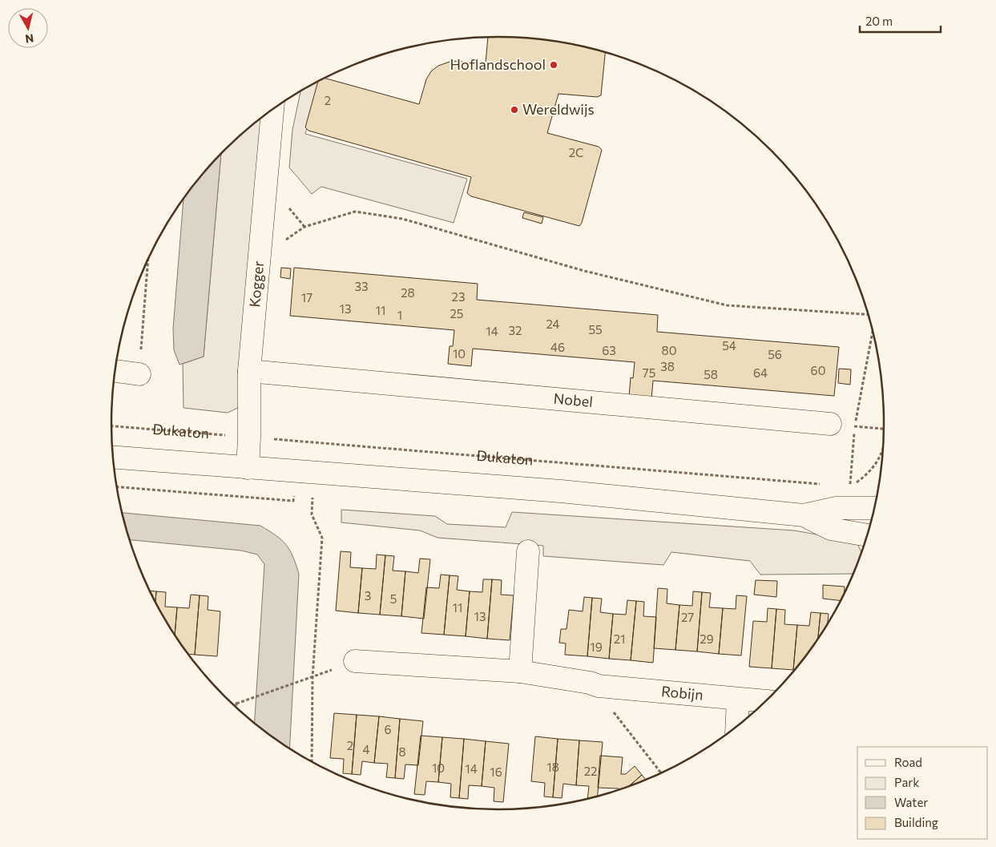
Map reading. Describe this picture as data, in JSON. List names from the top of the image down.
{
  "streets": {
    "street": [
      "Kogger",
      "Nobel",
      "Dukaton",
      "Robijn"
    ]
  },
  "crossings": [
    ["Kogger", "Nobel"],
    ["Kogger", "Dukaton"]
  ],
  "places": ["Hoflandschool", "Wereldwijs"],
  "house_numbers": [
    "2",
    "2C",
    "33",
    "28",
    "23",
    "17",
    "13",
    "11",
    "25",
    "1",
    "24",
    "55",
    "32",
    "14",
    "54",
    "46",
    "63",
    "80",
    "10",
    "56",
    "38",
    "60",
    "75",
    "64",
    "58",
    "3",
    "5",
    "11",
    "13",
    "27",
    "21",
    "29",
    "19",
    "6",
    "2",
    "4",
    "8",
    "18",
    "10",
    "14",
    "22",
    "16"
  ],
  "legend": [
    "Road",
    "Park",
    "Water",
    "Building"
  ],
  "scale_bar": "20 m",
  "north": "bottom"
}
